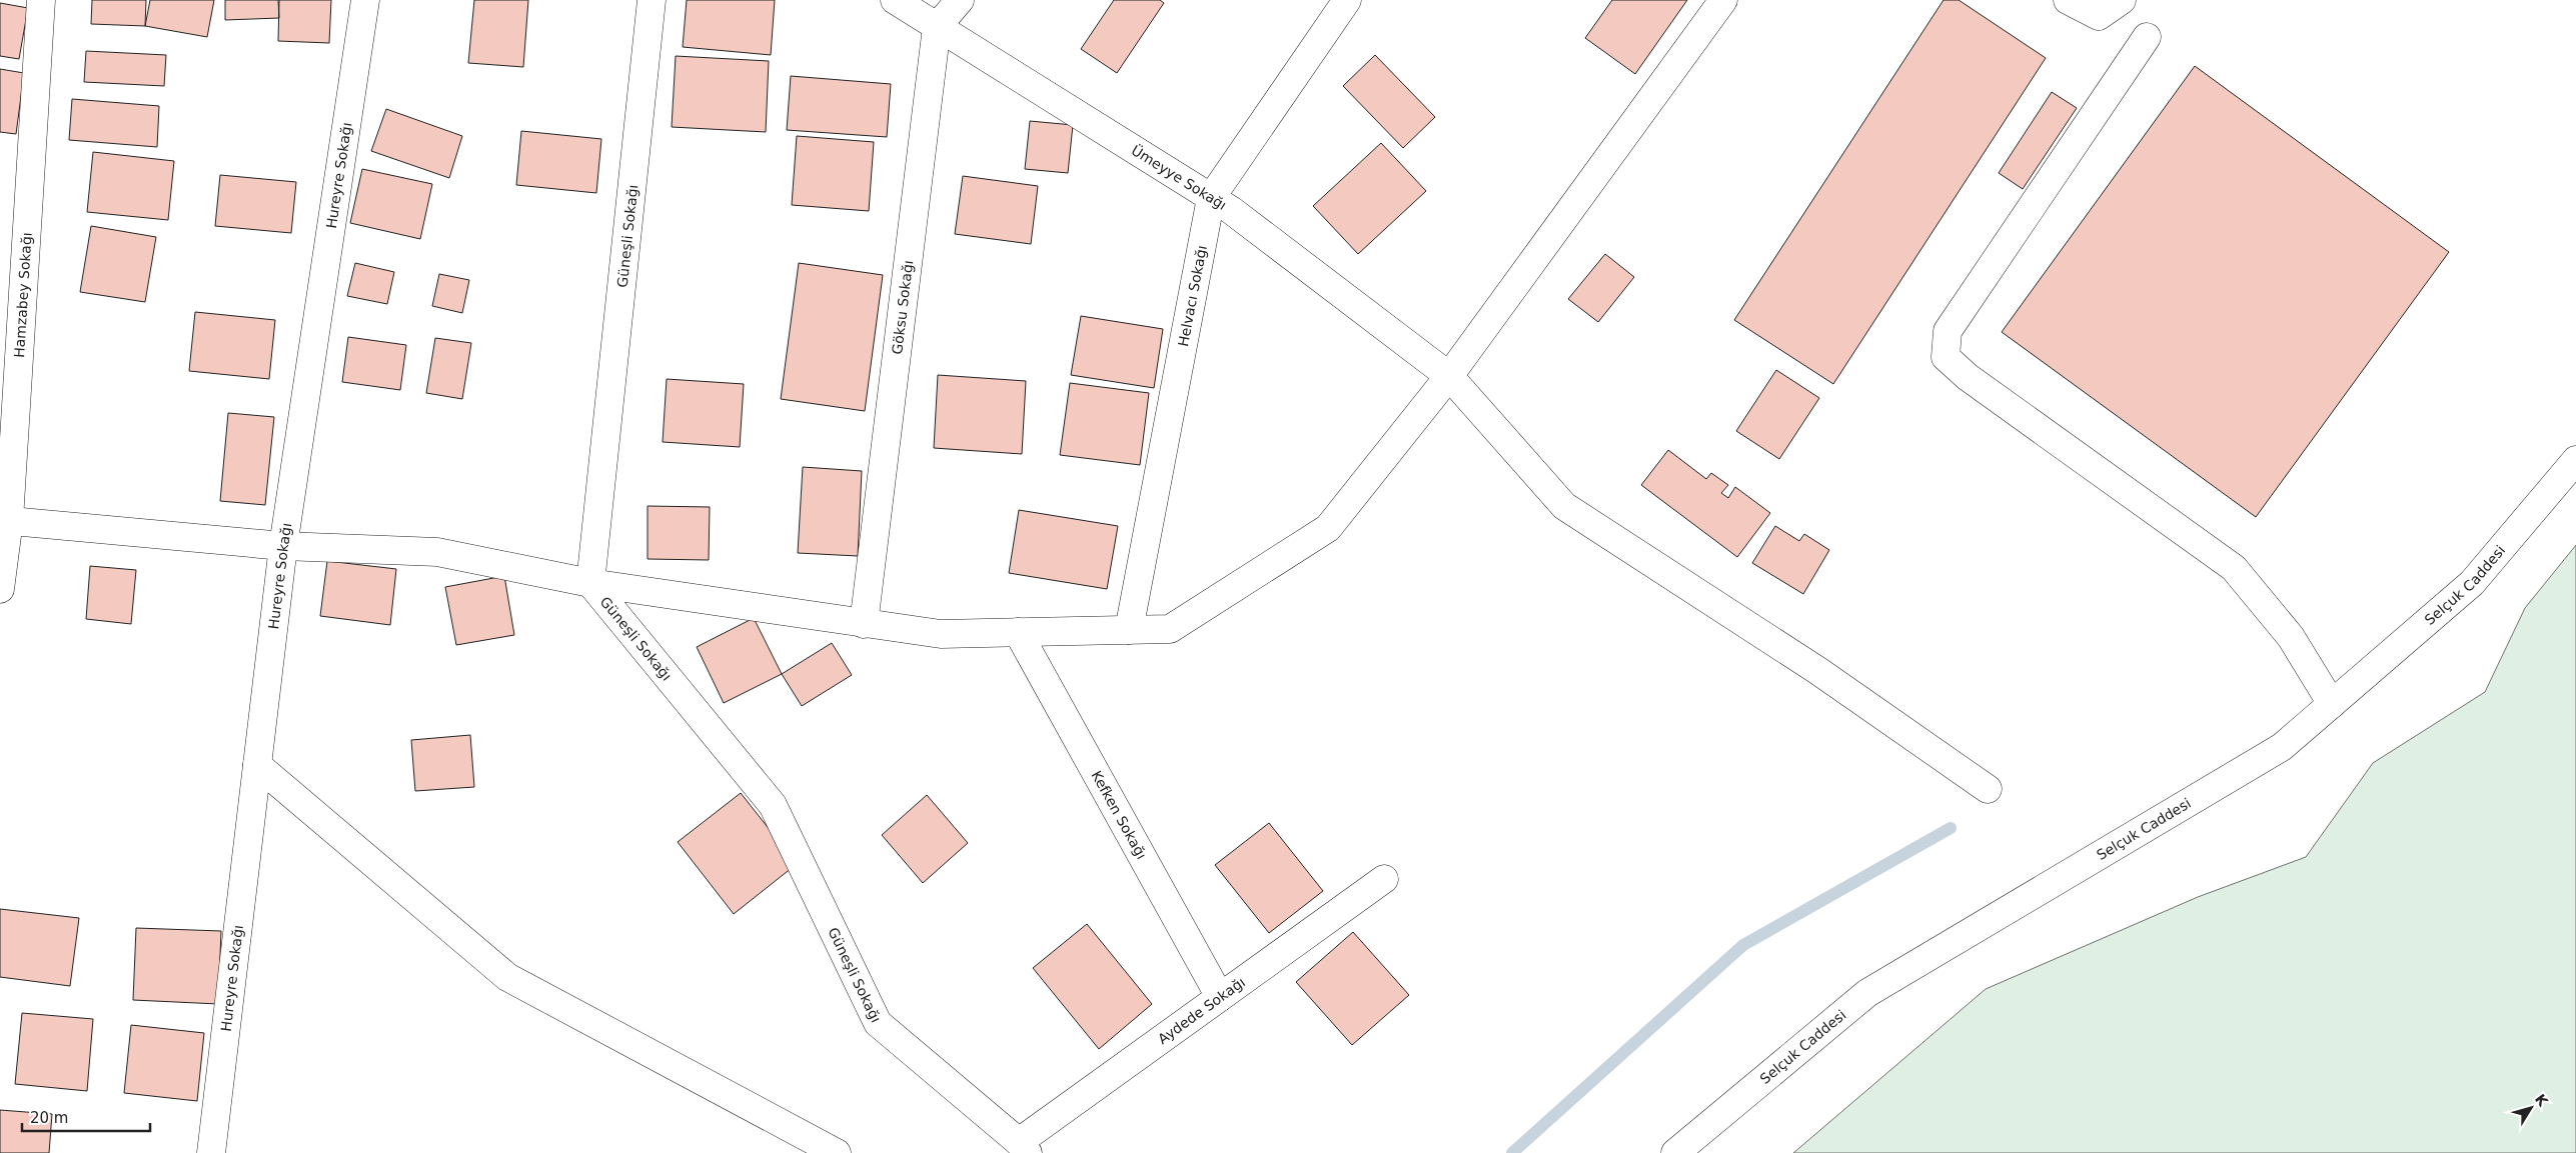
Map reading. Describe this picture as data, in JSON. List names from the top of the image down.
{
  "streets": {
    "street": [
      "Hureyre Sokağı",
      "Ümeyye Sokağı",
      "Güneşli Sokağı",
      "Hamzabey Sokağı",
      "Helvacı Sokağı",
      "Göksu Sokağı",
      "Selçuk Caddesi",
      "Kefken Sokağı",
      "Aydede Sokağı"
    ]
  },
  "crossings": [
    ["Ümeyye Sokağı", "Helvacı Sokağı"],
    ["Ümeyye Sokağı", "Göksu Sokağı"],
    ["Güneşli Sokağı", "Aydede Sokağı"],
    ["Kefken Sokağı", "Aydede Sokağı"]
  ],
  "scale_bar": "20 m",
  "north": "top right"
}
